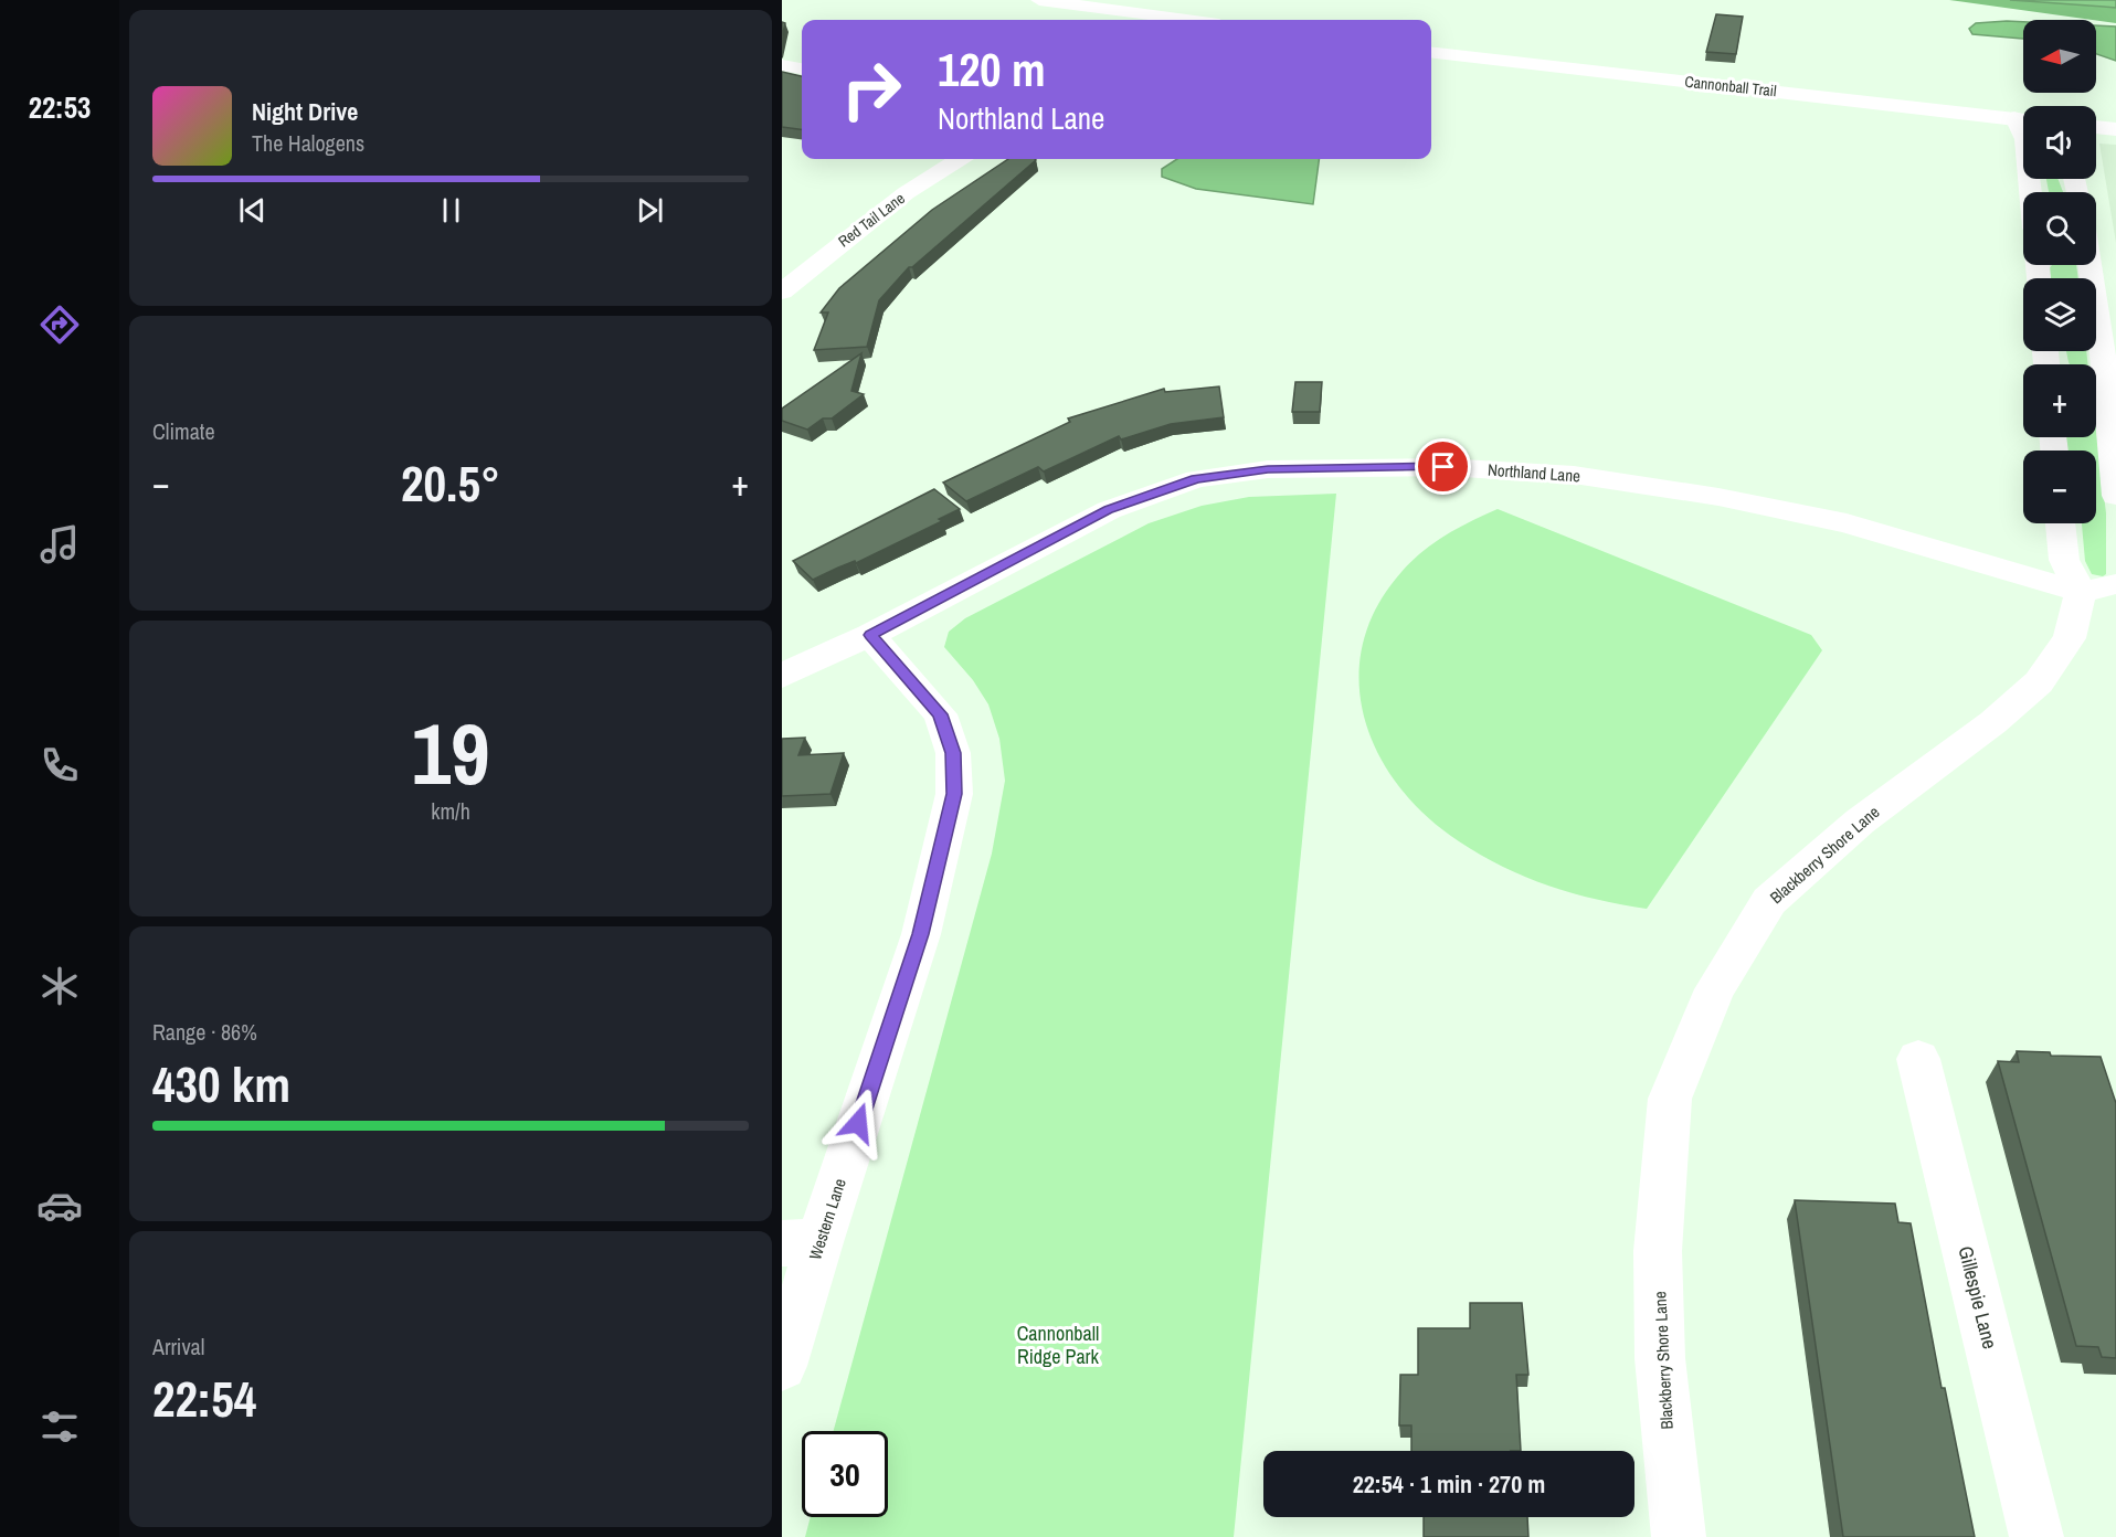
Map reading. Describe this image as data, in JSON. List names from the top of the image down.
{
  "streets": {
    "street": [
      "Cannonball Trail",
      "Red Tail Lane",
      "Northland Lane",
      "Blackberry Shore Lane",
      "Western Lane",
      "Gillespie Lane"
    ]
  },
  "crossings": [
    ["Northland Lane", "Blackberry Shore Lane"],
    ["Northland Lane", "Western Lane"]
  ],
  "parks": ["Cannonball Ridge Park"],
  "north": "left",
  "page": {
    "tabs": "22:53",
    "map_buttons": ["+", "−"],
    "turn": ["120 m", "Northland Lane"],
    "song": ["Night Drive", "The Halogens"],
    "tile": [
      "Climate",
      ["19", "km/h"],
      ["Range · 86%", "430 km"],
      ["Arrival", "22:54"]
    ],
    "heat": ["−", "20.5°", "+"],
    "limit": "30",
    "trip": "22:54 · 1 min · 270 m"
  }
}
